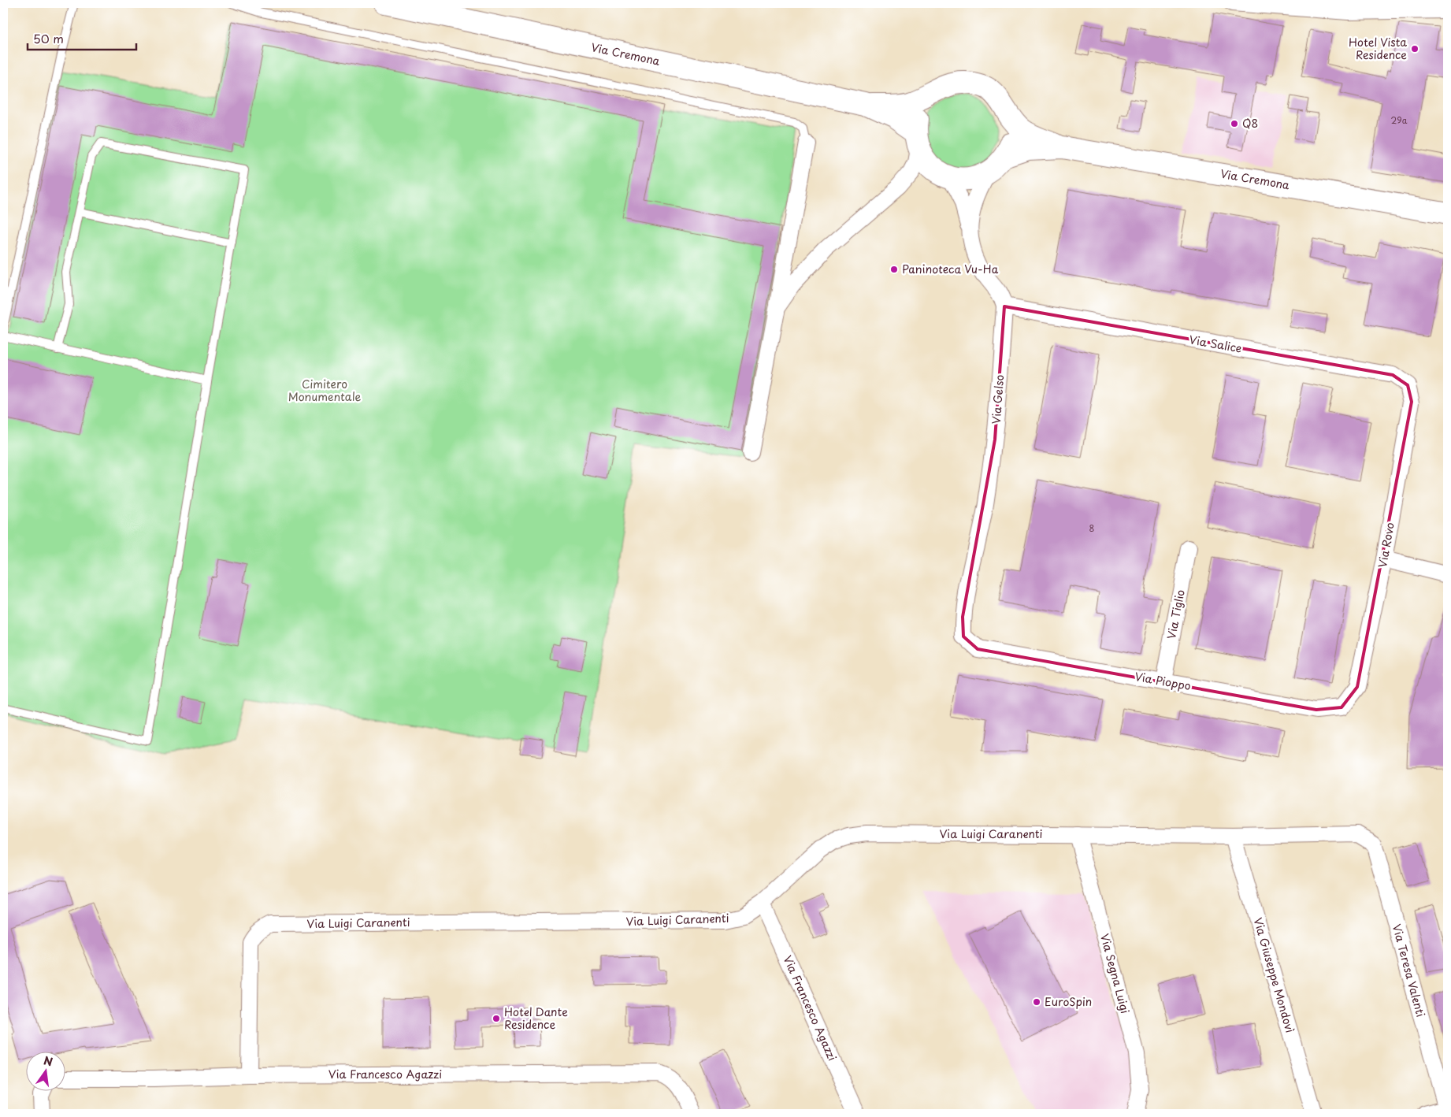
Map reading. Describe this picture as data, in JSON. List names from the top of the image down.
{
  "streets": {
    "main road": ["Via Cremona"],
    "street": [
      "Via Salice",
      "Via Gelso",
      "Via Rovo",
      "Via Tiglio",
      "Via Pioppo",
      "Via Luigi Caranenti",
      "Via Teresa Valenti",
      "Via Segna Luigi",
      "Via Giuseppe Mondovì",
      "Via Francesco Agazzi"
    ]
  },
  "crossings": [
    ["Via Cremona", "Via Gelso"],
    ["Via Salice", "Via Gelso"],
    ["Via Salice", "Via Rovo"],
    ["Via Gelso", "Via Pioppo"],
    ["Via Rovo", "Via Pioppo"],
    ["Via Tiglio", "Via Pioppo"],
    ["Via Luigi Caranenti", "Via Teresa Valenti"],
    ["Via Luigi Caranenti", "Via Segna Luigi"],
    ["Via Luigi Caranenti", "Via Giuseppe Mondovì"],
    ["Via Luigi Caranenti", "Via Francesco Agazzi"]
  ],
  "parks": ["Cimitero Monumentale"],
  "places": [
    "Hotel Vista Residence",
    "Q8",
    "Paninoteca Vu-Ha",
    "EuroSpin",
    "Hotel Dante Residence"
  ],
  "house_numbers": ["29a", "8"],
  "scale_bar": "50 m",
  "north": "top"
}
